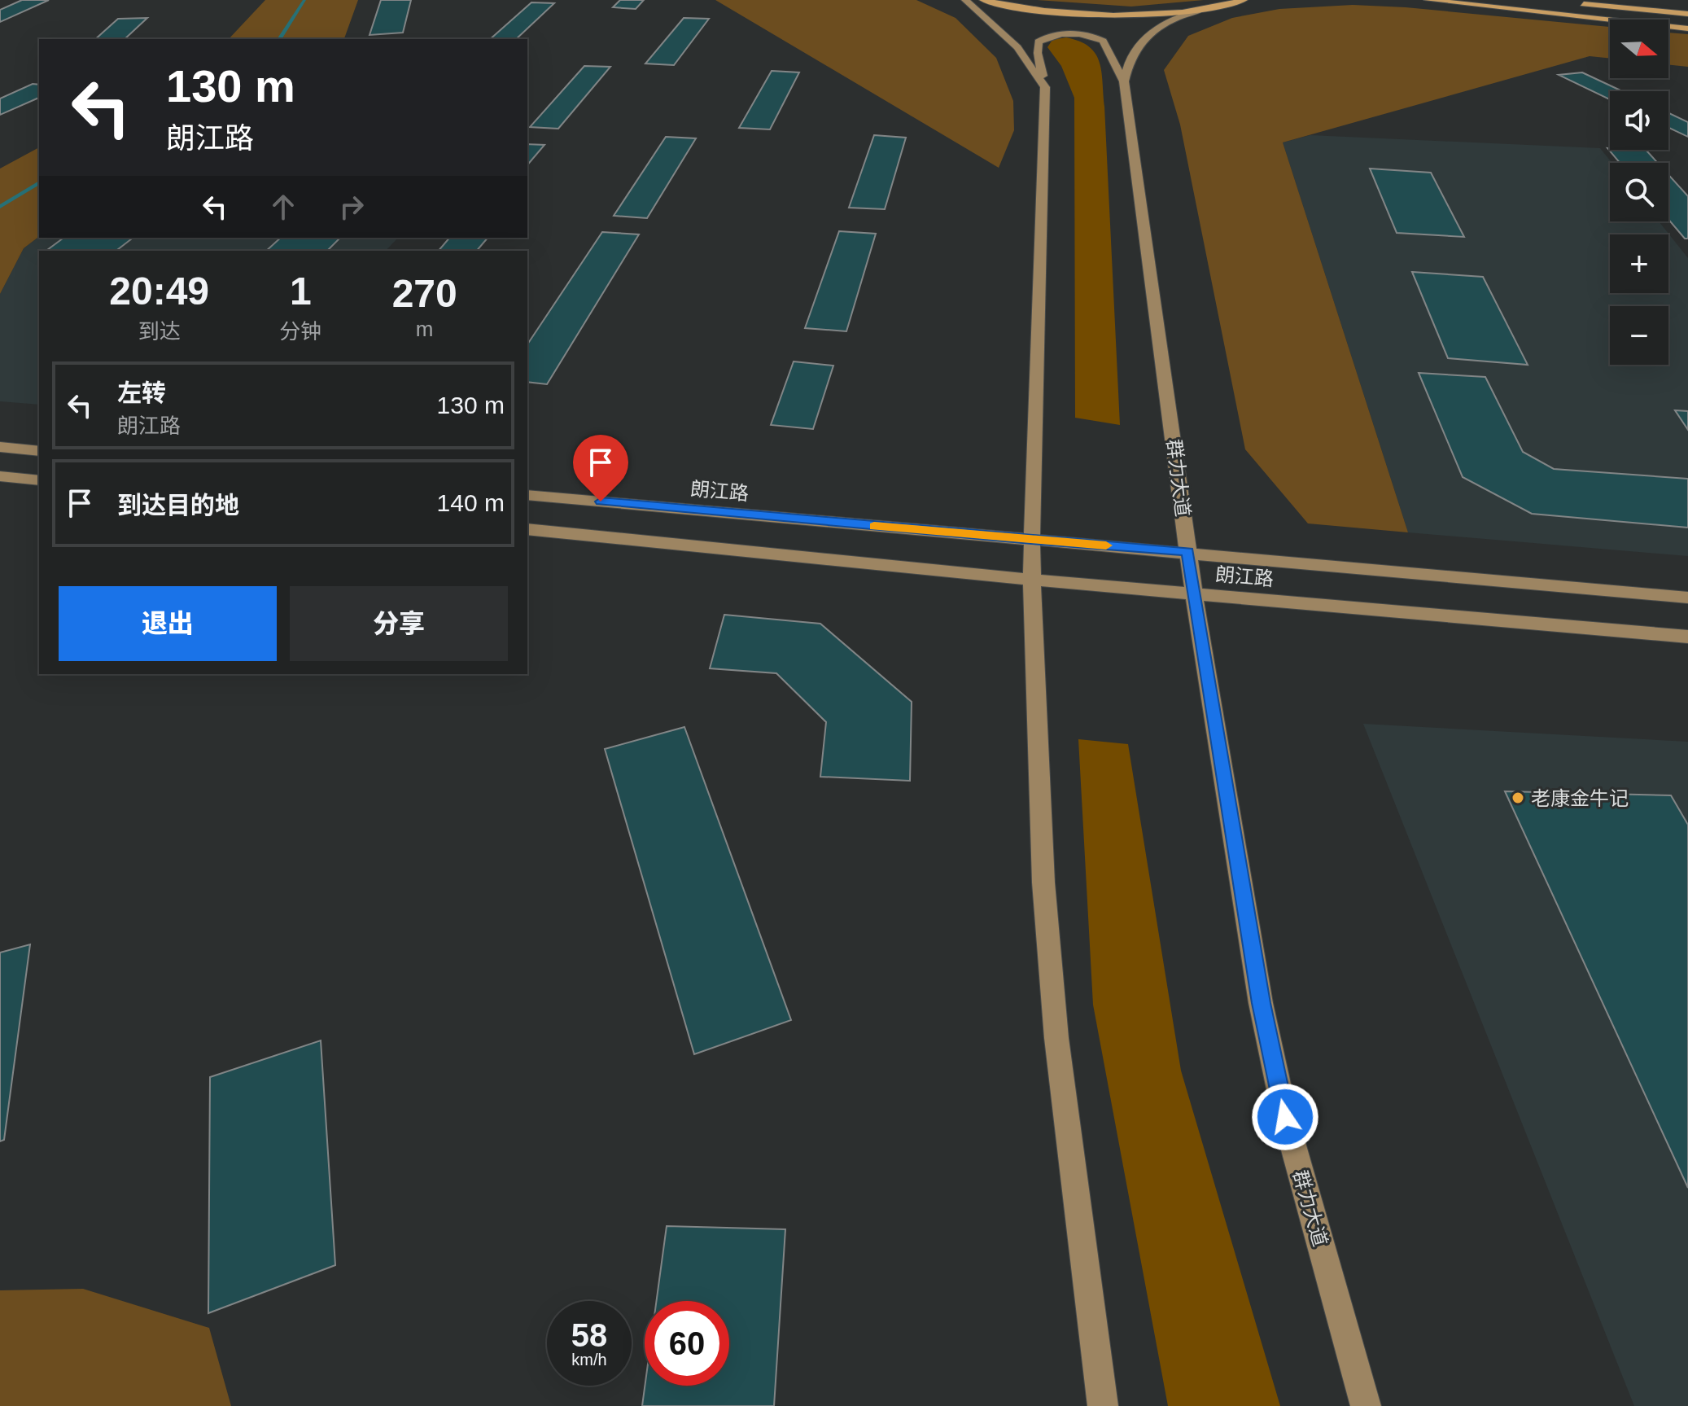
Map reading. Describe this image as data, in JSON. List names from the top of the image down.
{
  "streets": {
    "main road": ["群力大道", "朗江路"]
  },
  "crossings": [
    ["群力大道", "朗江路"]
  ],
  "places": ["老康金牛记"],
  "north": "right",
  "page": {
    "map_buttons": ["+", "−"],
    "turn": ["130 m", "朗江路"],
    "eta": [
      "20:49",
      "到达",
      "1",
      "分钟",
      "270",
      "m"
    ],
    "list": [
      {
        "name": "左转",
        "note": "朗江路",
        "value": "130 m"
      },
      {
        "name": "到达目的地",
        "value": "140 m"
      }
    ],
    "buttons": ["退出", "分享"],
    "speed": "58 km/h",
    "limit": "60"
  }
}
